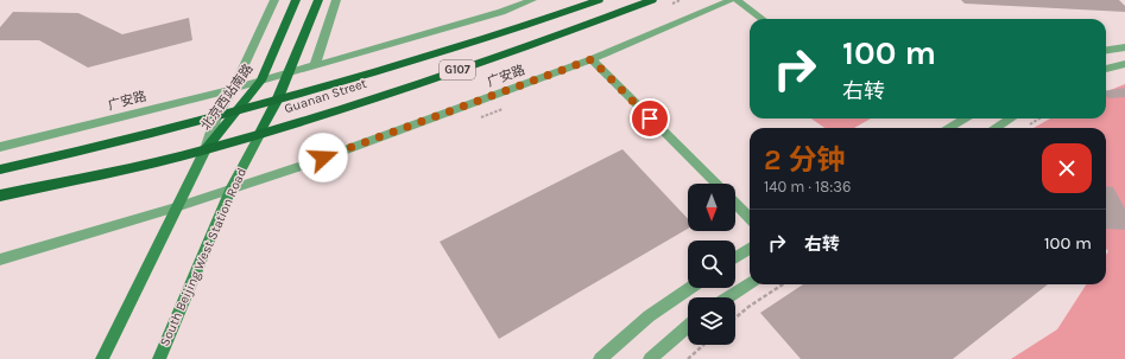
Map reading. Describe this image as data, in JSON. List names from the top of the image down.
{
  "streets": {
    "highway": ["G107", "Guanan Street"],
    "main road": ["北京西站南路", "South Beijing West Station Road"],
    "street": ["广安路"]
  },
  "crossings": [
    ["广安路", "北京西站南路"],
    ["广安路", "South Beijing West Station Road"],
    ["Guanan Street", "北京西站南路"],
    ["Guanan Street", "South Beijing West Station Road"]
  ],
  "north": "bottom",
  "page": {
    "turn": ["100 m", "右转"],
    "heading": ["2 分钟", "140 m · 18:36"],
    "list": [
      {
        "name": "右转",
        "value": "100 m"
      }
    ]
  }
}
